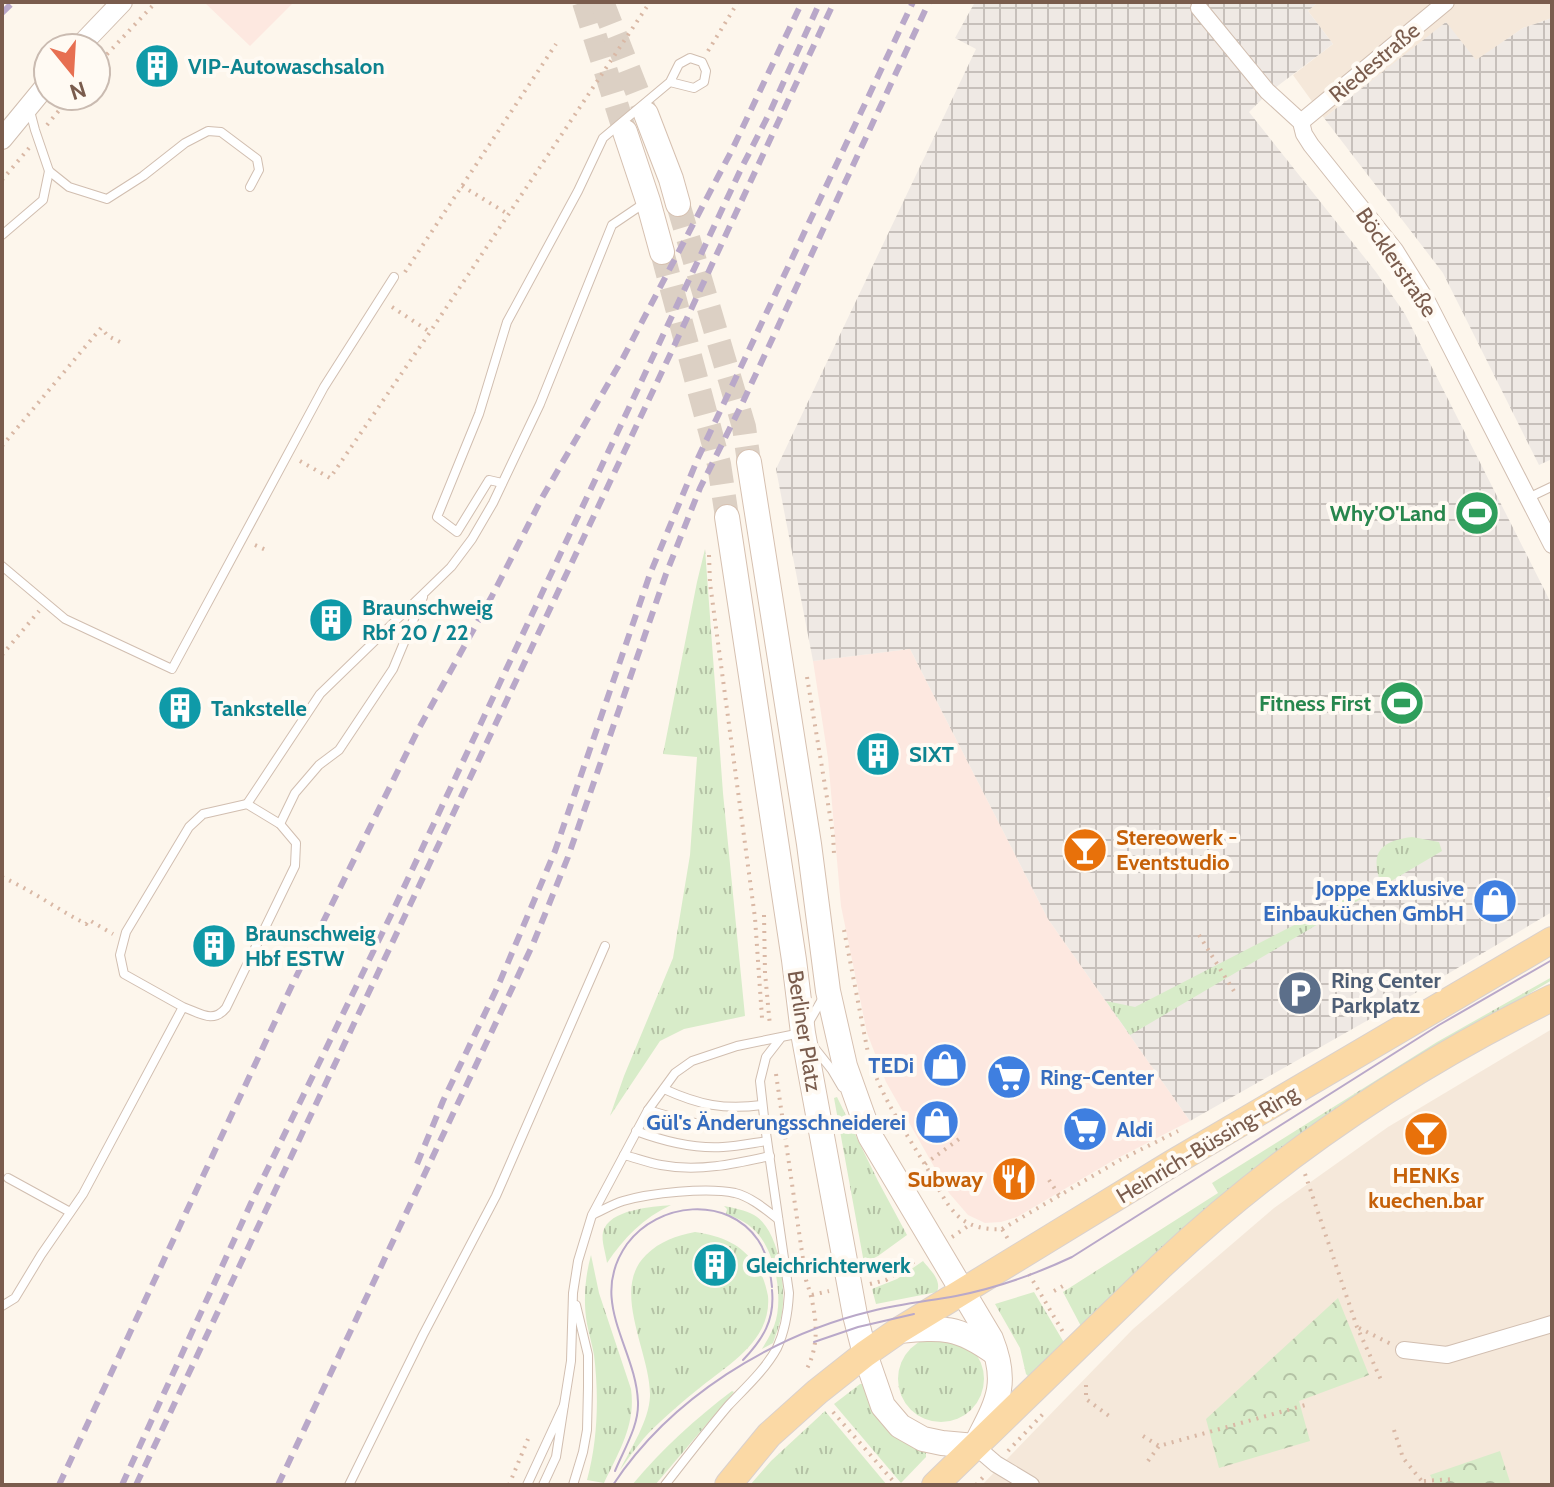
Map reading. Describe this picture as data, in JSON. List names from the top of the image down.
{
  "streets": {
    "main road": ["Berliner Platz", "Heinrich-Büssing-Ring"],
    "street": ["Riedestraße", "Böcklerstraße"]
  },
  "crossings": [
    ["Riedestraße", "Böcklerstraße"],
    ["Berliner Platz", "Heinrich-Büssing-Ring"]
  ],
  "places": {
    "building": [
      "VIP-Autowaschsalon",
      "Braunschweig Rbf 20 / 22",
      "Tankstelle",
      "SIXT",
      "Braunschweig Hbf ESTW",
      "Gleichrichterwerk"
    ],
    "sports": ["Why'O'Land", "Fitness First"],
    "bar": ["Stereowerk - Eventstudio", "HENKs kuechen.bar"],
    "shop": ["Joppe Exklusive Einbauküchen GmbH", "TEDi", "Gül's Änderungsschneiderei"],
    "parking": ["Ring Center Parkplatz"],
    "supermarket": ["Ring-Center", "Aldi"],
    "restaurant": ["Subway"]
  },
  "north": "bottom"
}
